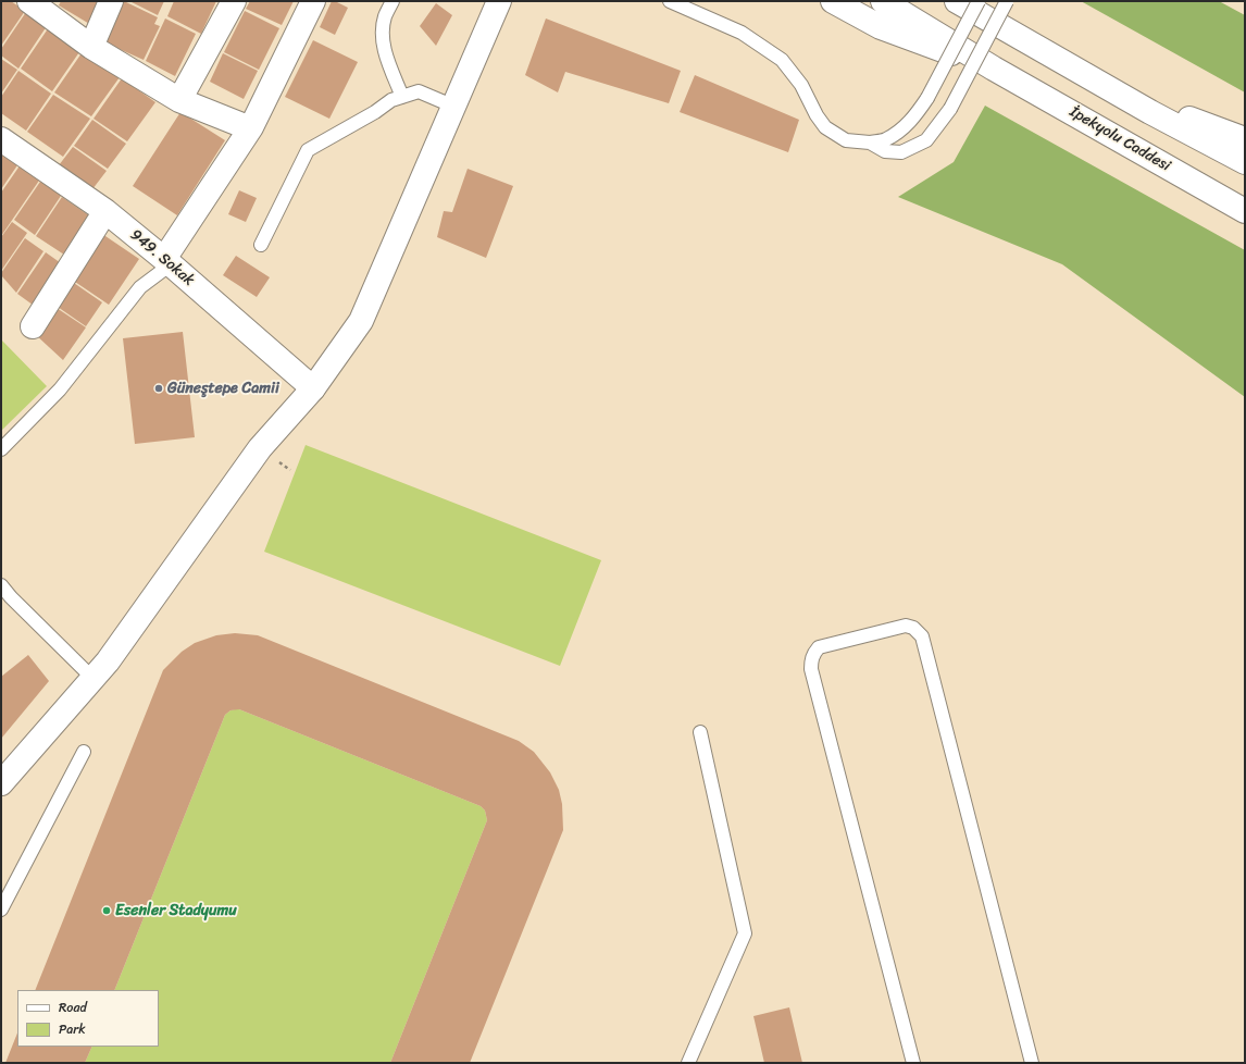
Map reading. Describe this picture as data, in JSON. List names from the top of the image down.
{
  "streets": {
    "main road": ["İpekyolu Caddesi", "949. Sokak"]
  },
  "places": ["Güneştepe Camii", "Esenler Stadyumu"],
  "legend": ["Road", "Park"]
}
